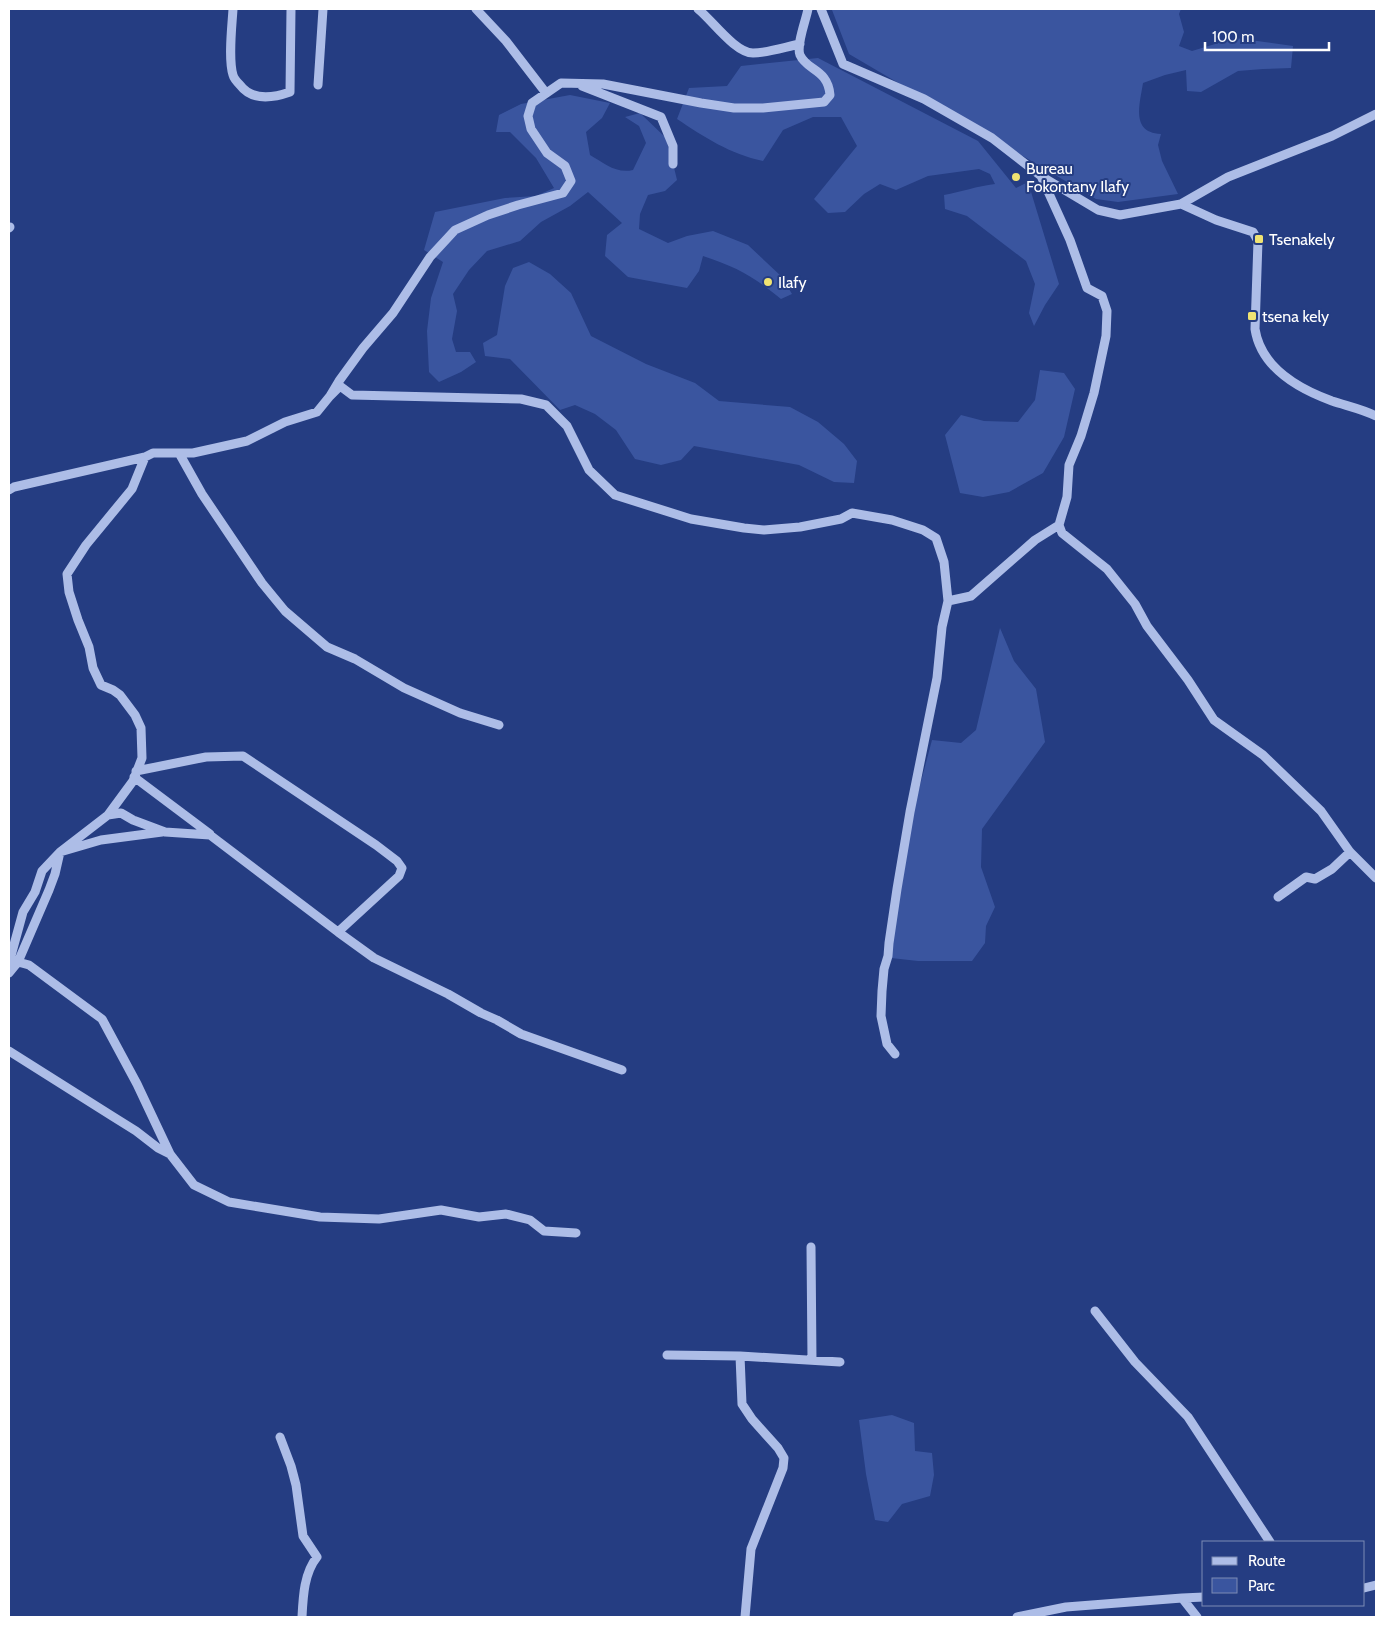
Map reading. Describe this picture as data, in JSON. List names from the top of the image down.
{
  "places": {
    "other": ["Bureau Fokontany Ilafy", "Ilafy"],
    "transit": ["Tsenakely", "tsena kely"]
  },
  "legend": ["Route", "Parc"],
  "scale_bar": "100 m"
}
